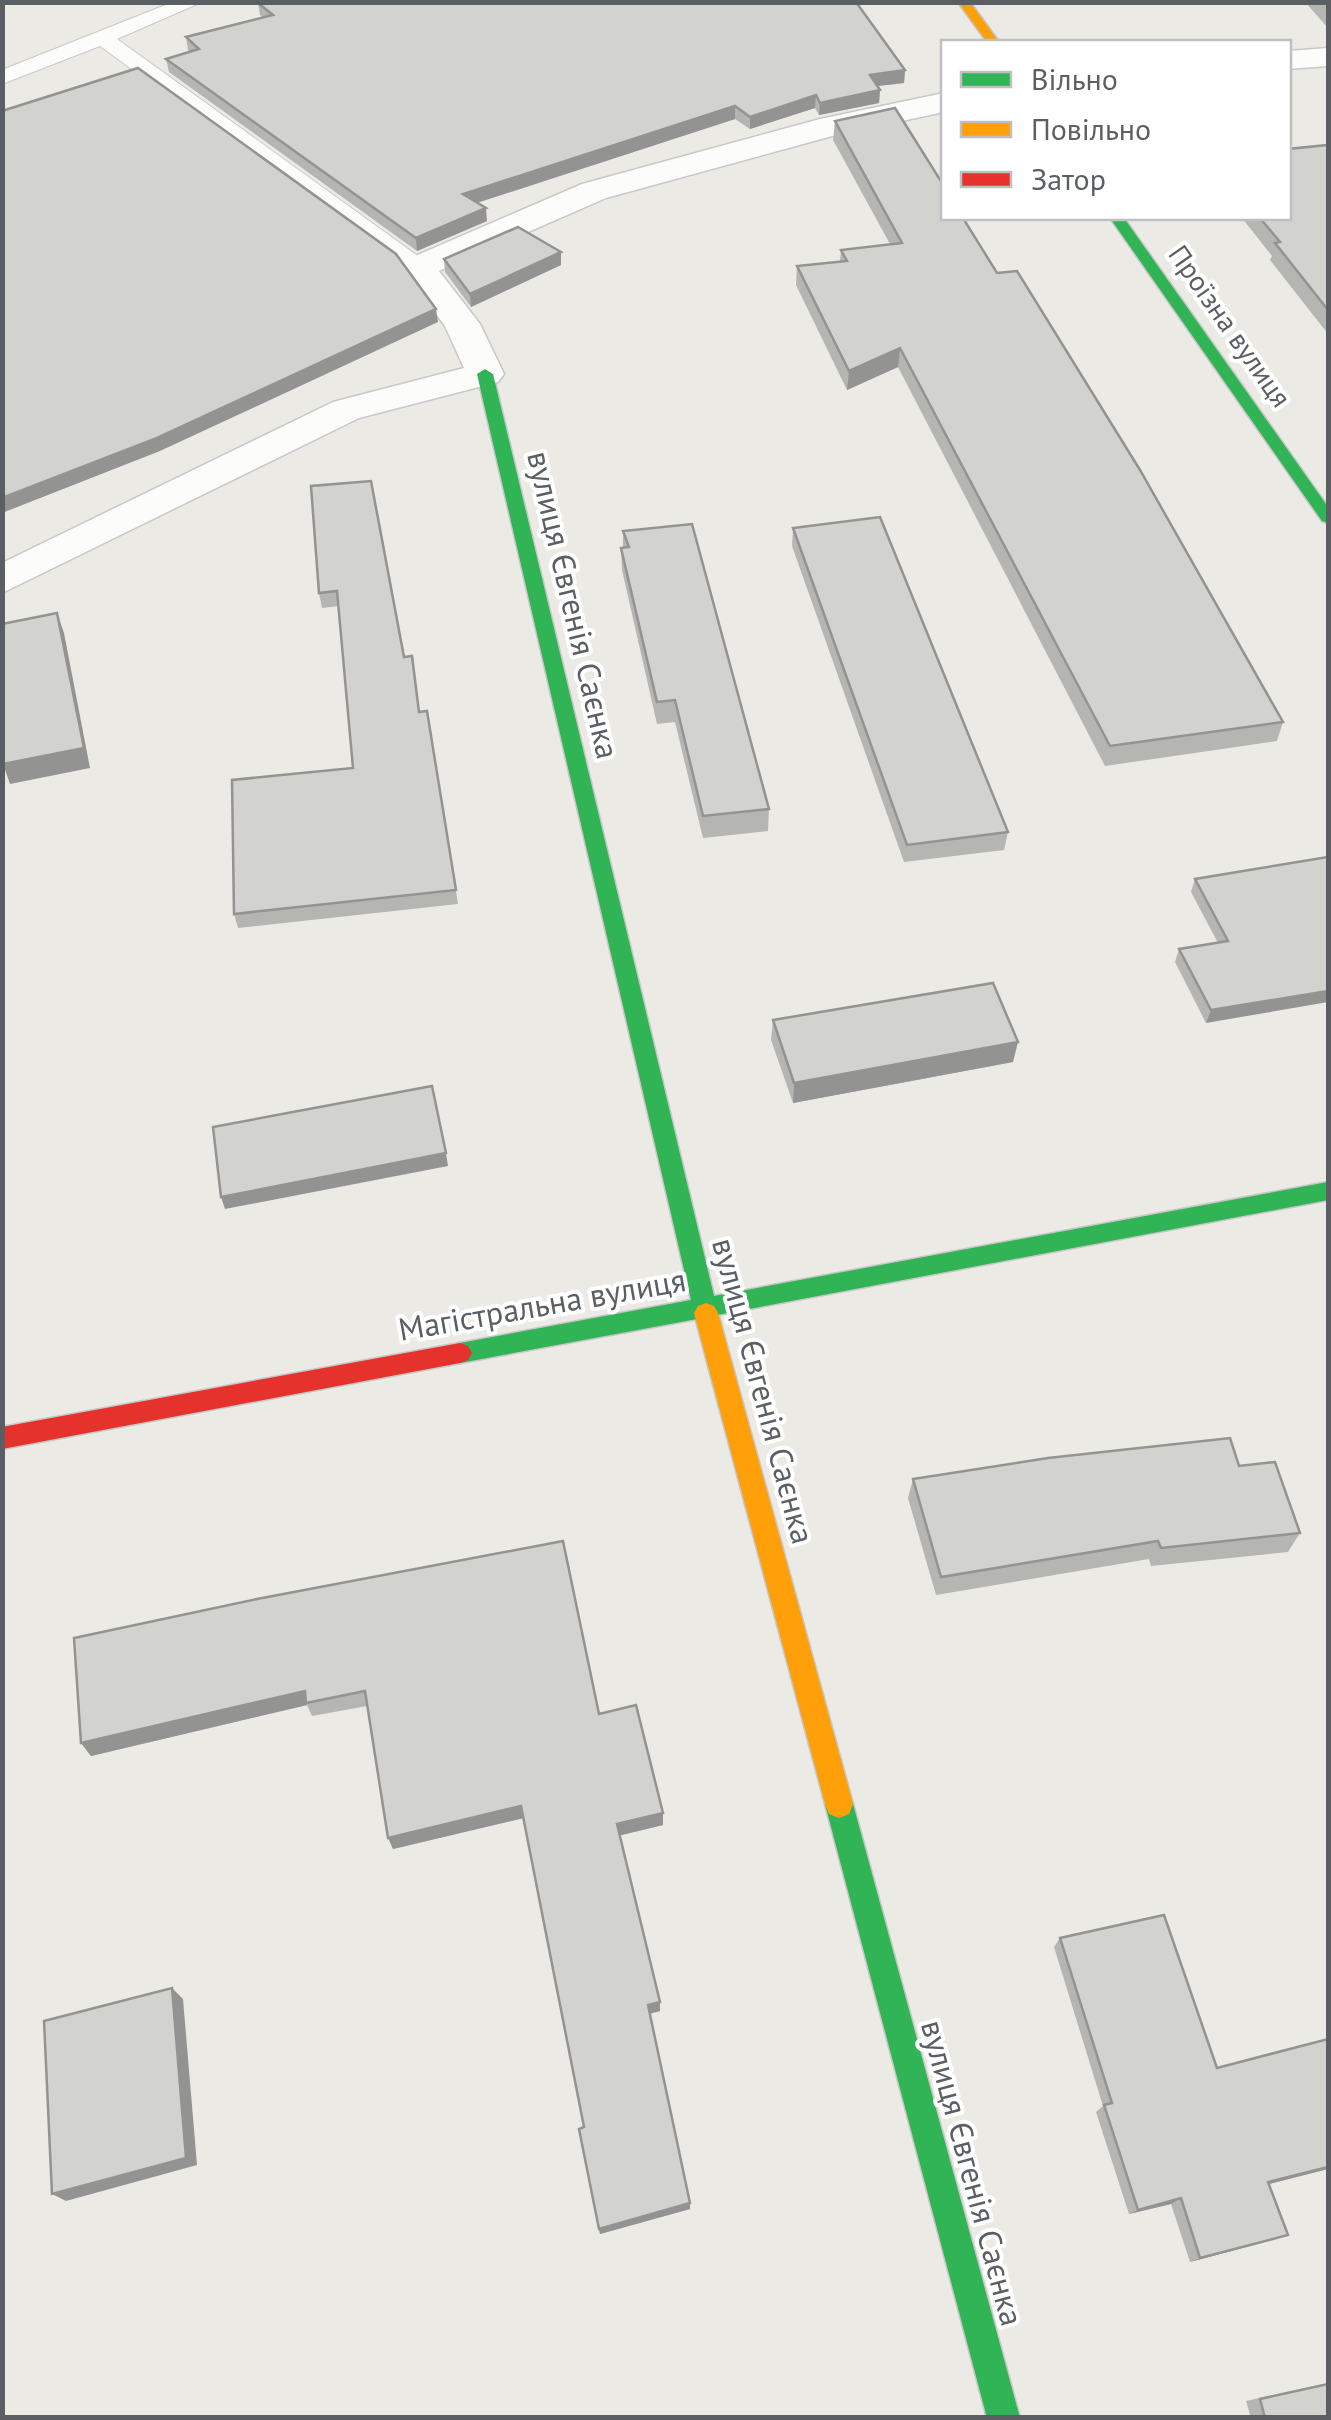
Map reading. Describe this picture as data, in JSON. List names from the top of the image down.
{
  "streets": {
    "street": ["Проїзна вулиця", "вулиця Євгенія Саєнка", "Магістральна вулиця"]
  },
  "crossings": [
    ["вулиця Євгенія Саєнка", "Магістральна вулиця"]
  ],
  "legend": ["Вільно", "Повільно", "Затор"]
}
